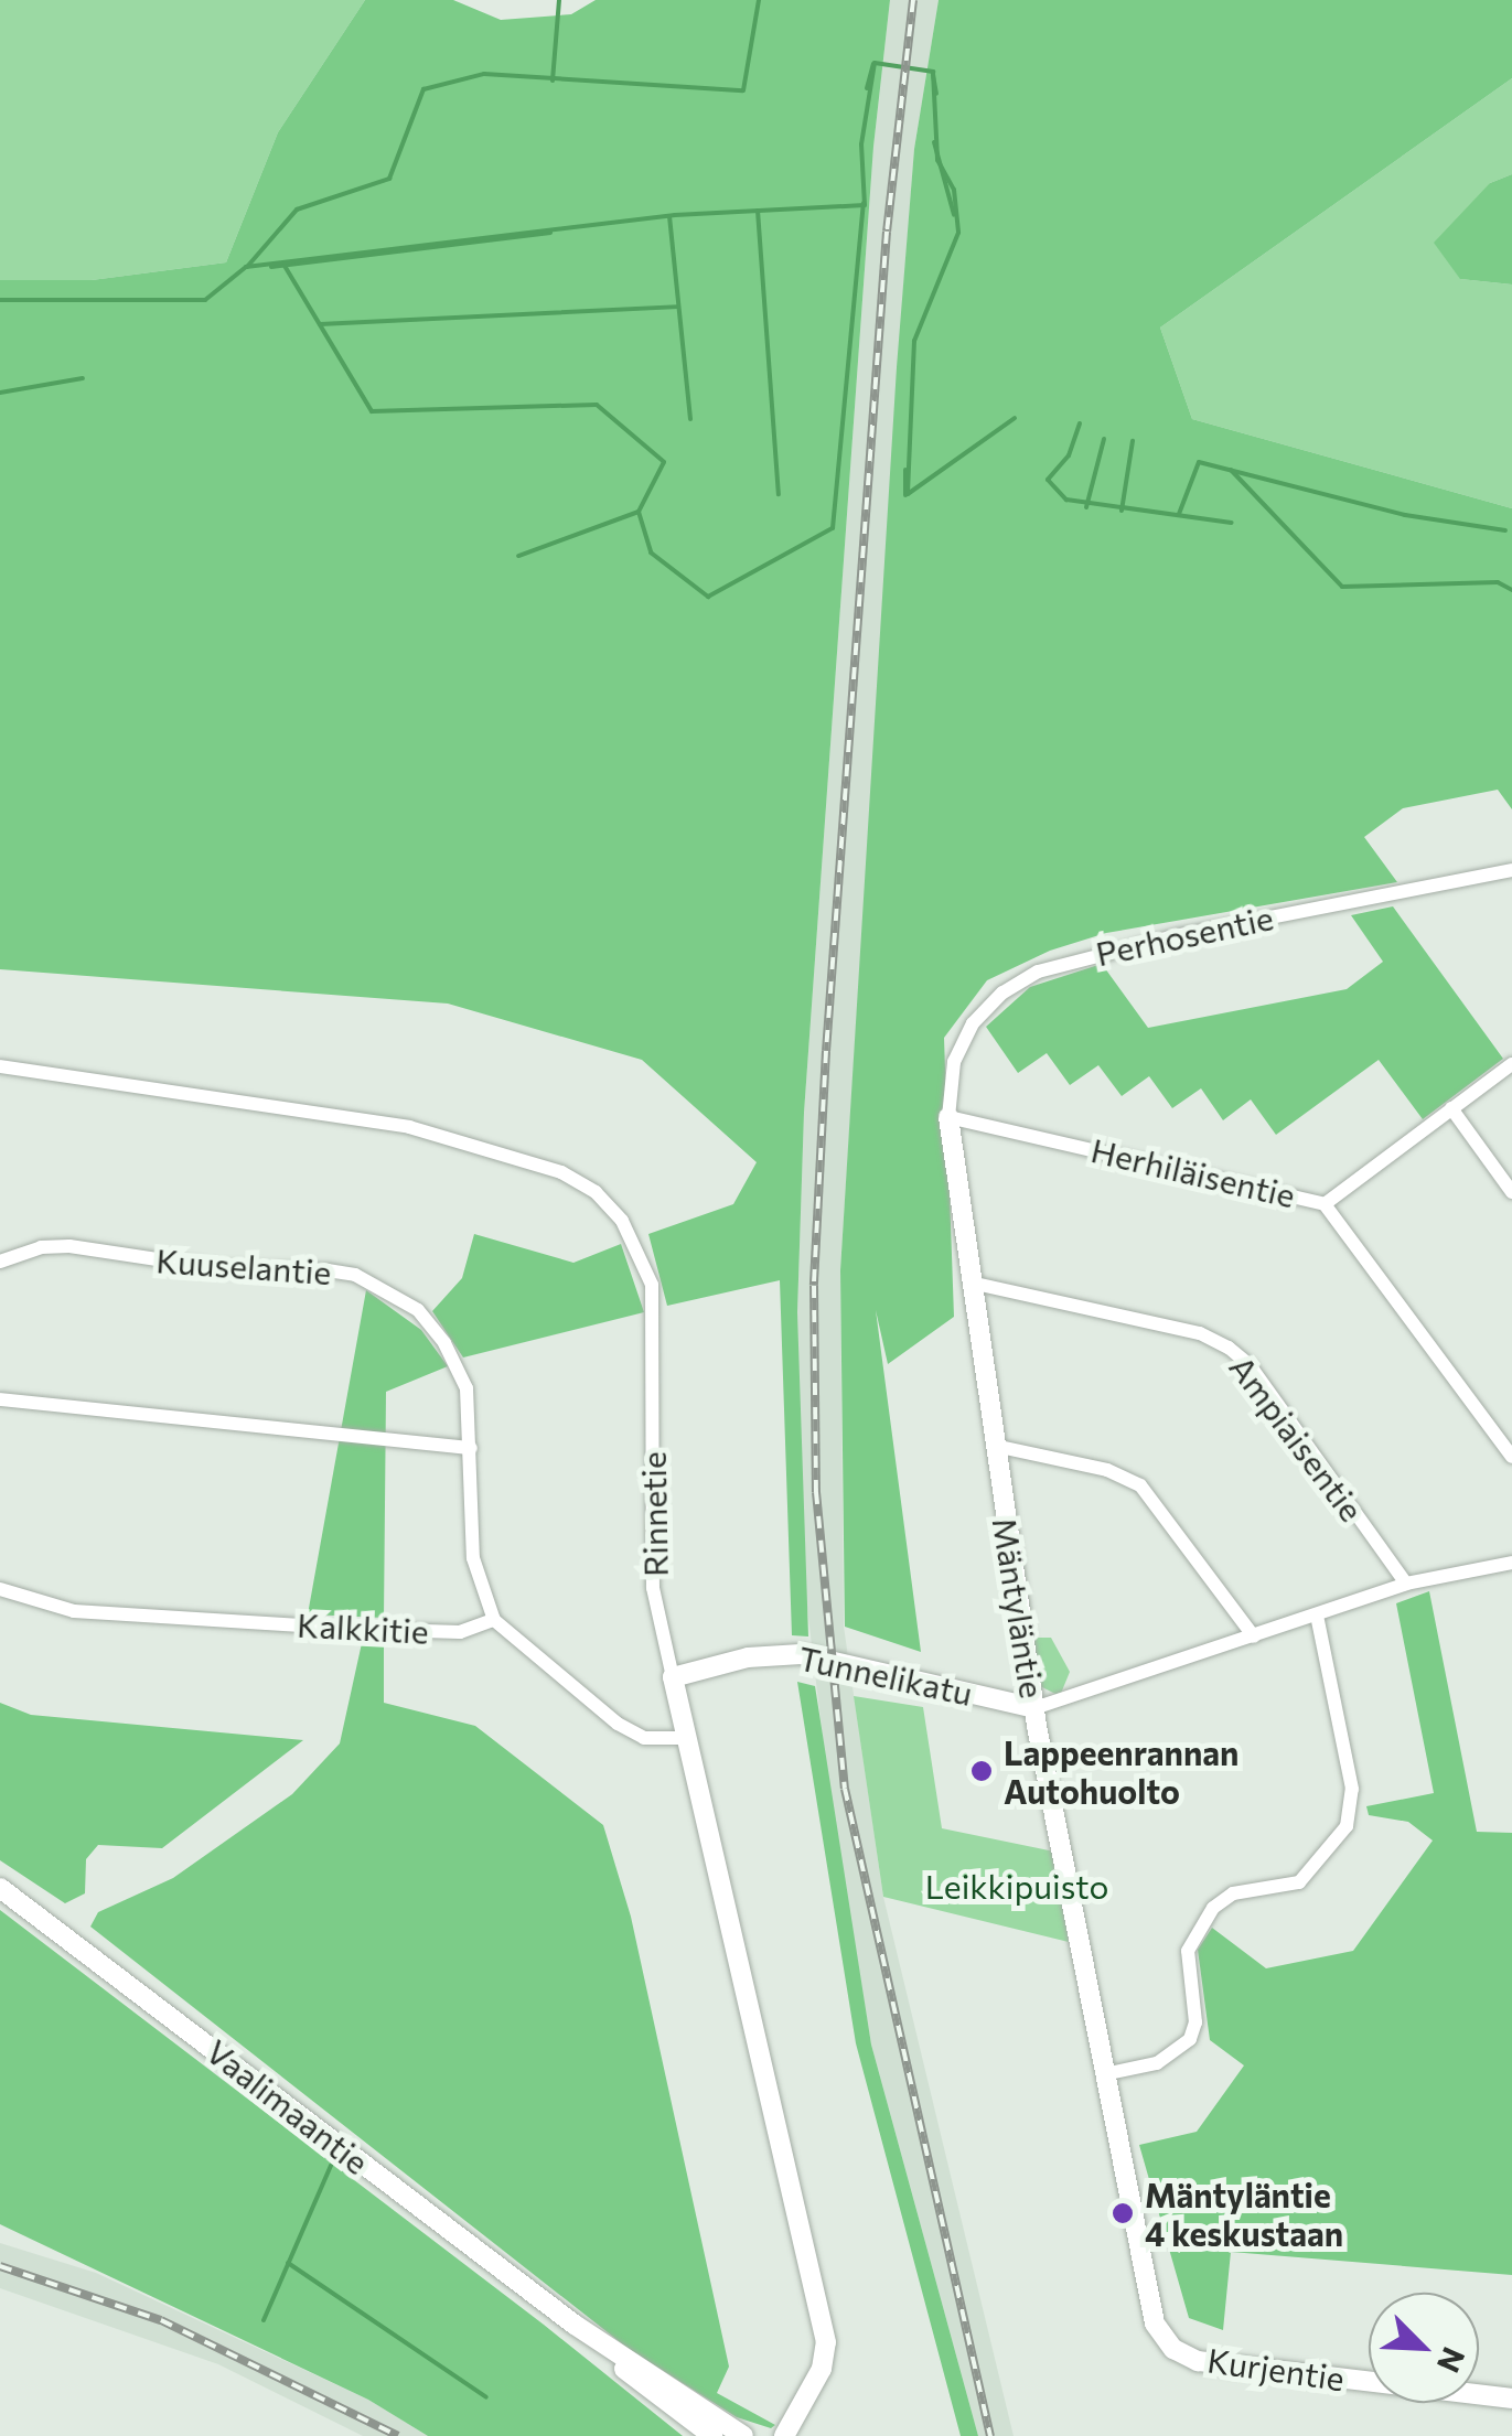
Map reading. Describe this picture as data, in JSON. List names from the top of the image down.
{
  "streets": {
    "street": [
      "Perhosentie",
      "Herhiläisentie",
      "Kuuselantie",
      "Ampiaisentie",
      "Rinnetie",
      "Mäntyläntie",
      "Kalkkitie",
      "Tunnelikatu",
      "Vaalimaantie",
      "Kurjentie"
    ]
  },
  "crossings": [
    ["Perhosentie", "Herhiläisentie"],
    ["Perhosentie", "Mäntyläntie"],
    ["Herhiläisentie", "Mäntyläntie"],
    ["Kuuselantie", "Kalkkitie"],
    ["Ampiaisentie", "Mäntyläntie"],
    ["Rinnetie", "Tunnelikatu"],
    ["Mäntyläntie", "Tunnelikatu"],
    ["Mäntyläntie", "Kurjentie"]
  ],
  "parks": ["Leikkipuisto"],
  "places": ["Lappeenrannan Autohuolto", "Mäntyläntie 4 keskustaan"],
  "north": "bottom right"
}
